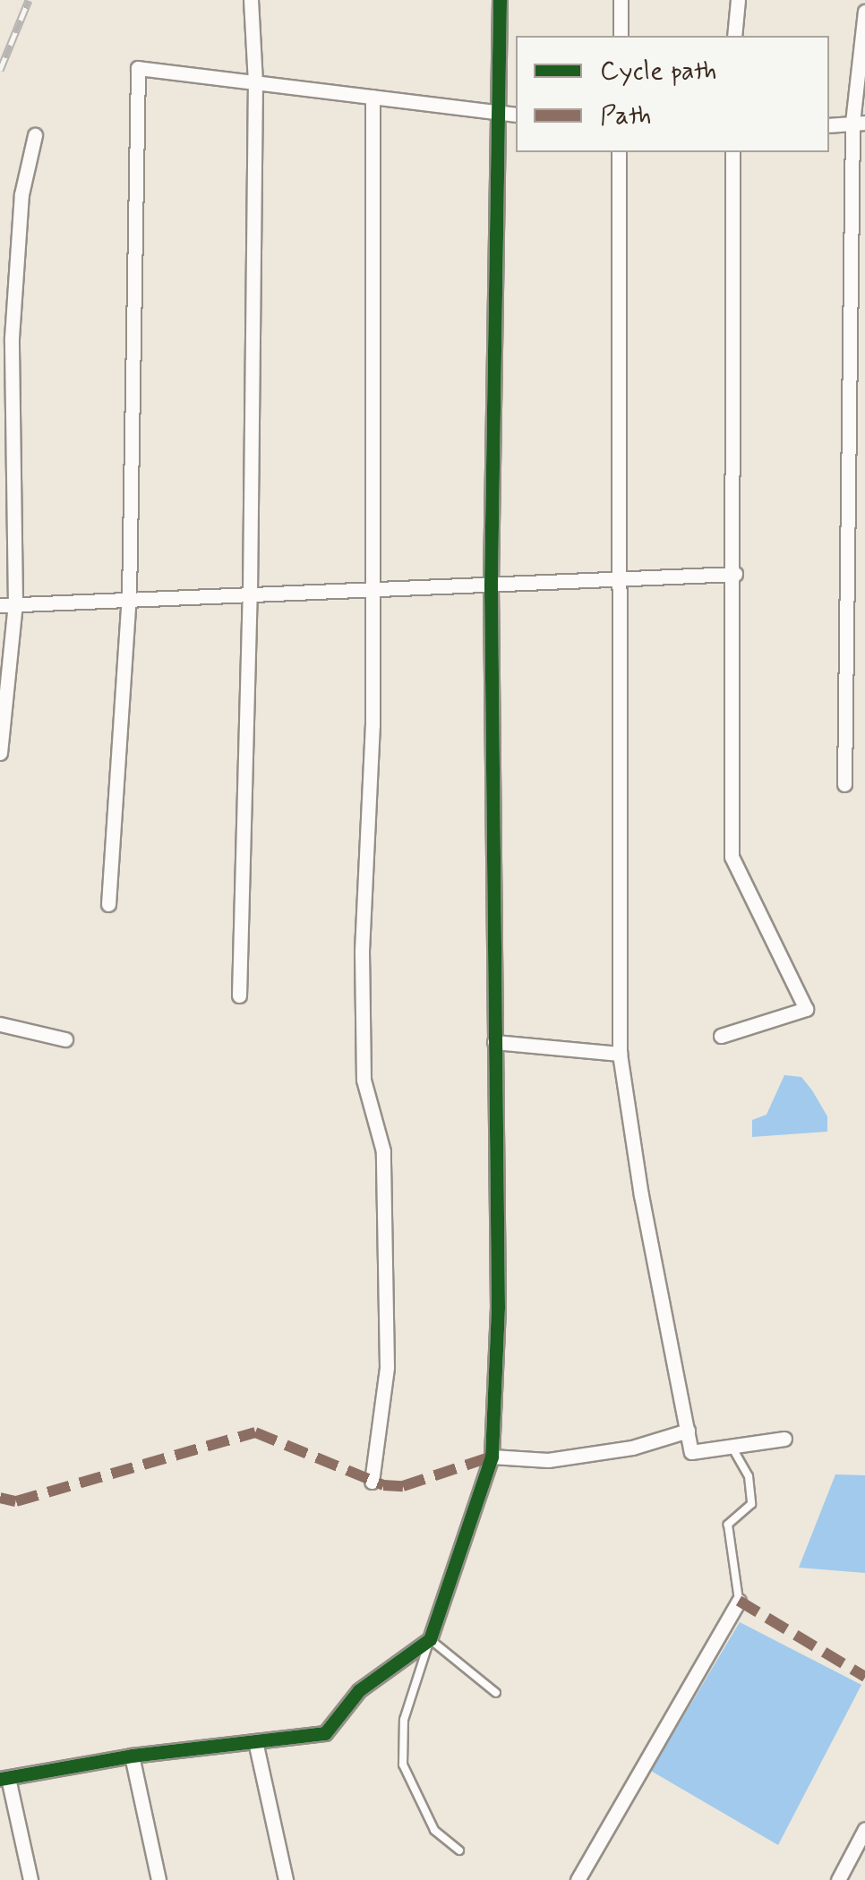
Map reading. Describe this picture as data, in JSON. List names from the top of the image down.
{
  "legend": ["Cycle path", "Path"]
}
